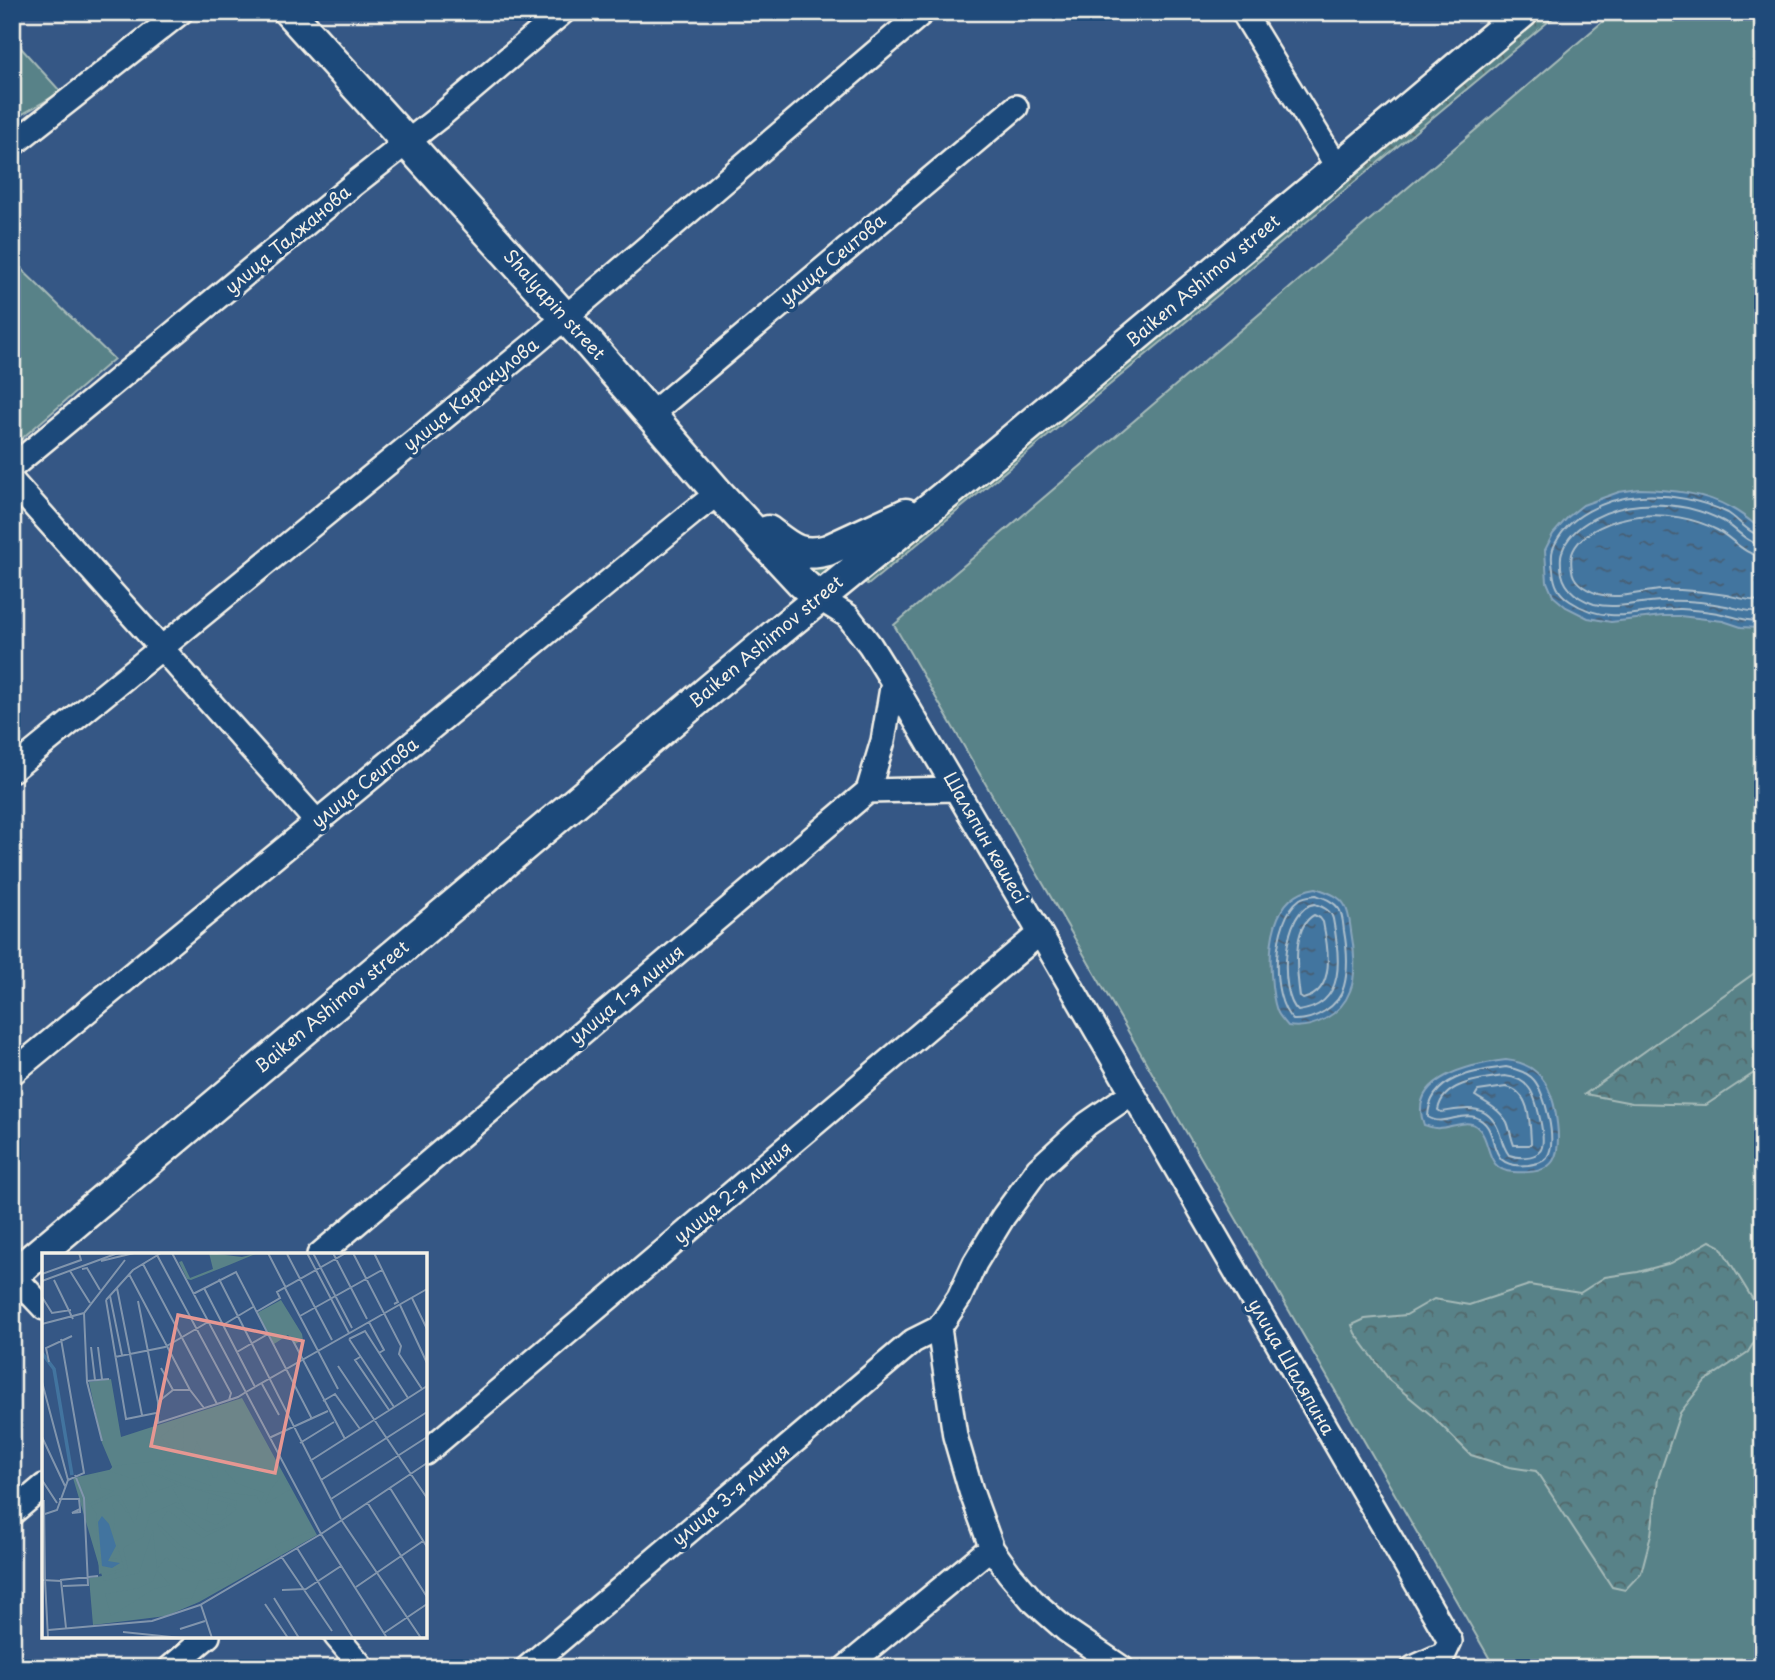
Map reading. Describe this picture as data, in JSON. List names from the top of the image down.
{
  "streets": {
    "main road": ["Baiken Ashimov street", "Shalyapin street"],
    "street": [
      "улица Талжанова",
      "улица Сеитова",
      "улица Каракулова",
      "Шаляпин көшесі",
      "улица 1-я линия",
      "улица 2-я линия",
      "улица Шаляпина",
      "улица 3-я линия"
    ]
  },
  "crossings": [
    ["улица Талжанова", "Shalyapin street"],
    ["улица Сеитова", "Shalyapin street"],
    ["Baiken Ashimov street", "Shalyapin street"],
    ["Baiken Ashimov street", "Шаляпин көшесі"],
    ["Shalyapin street", "улица Каракулова"],
    ["Shalyapin street", "Шаляпин көшесі"],
    ["Шаляпин көшесі", "улица 2-я линия"],
    ["Шаляпин көшесі", "улица Шаляпина"]
  ]
}
